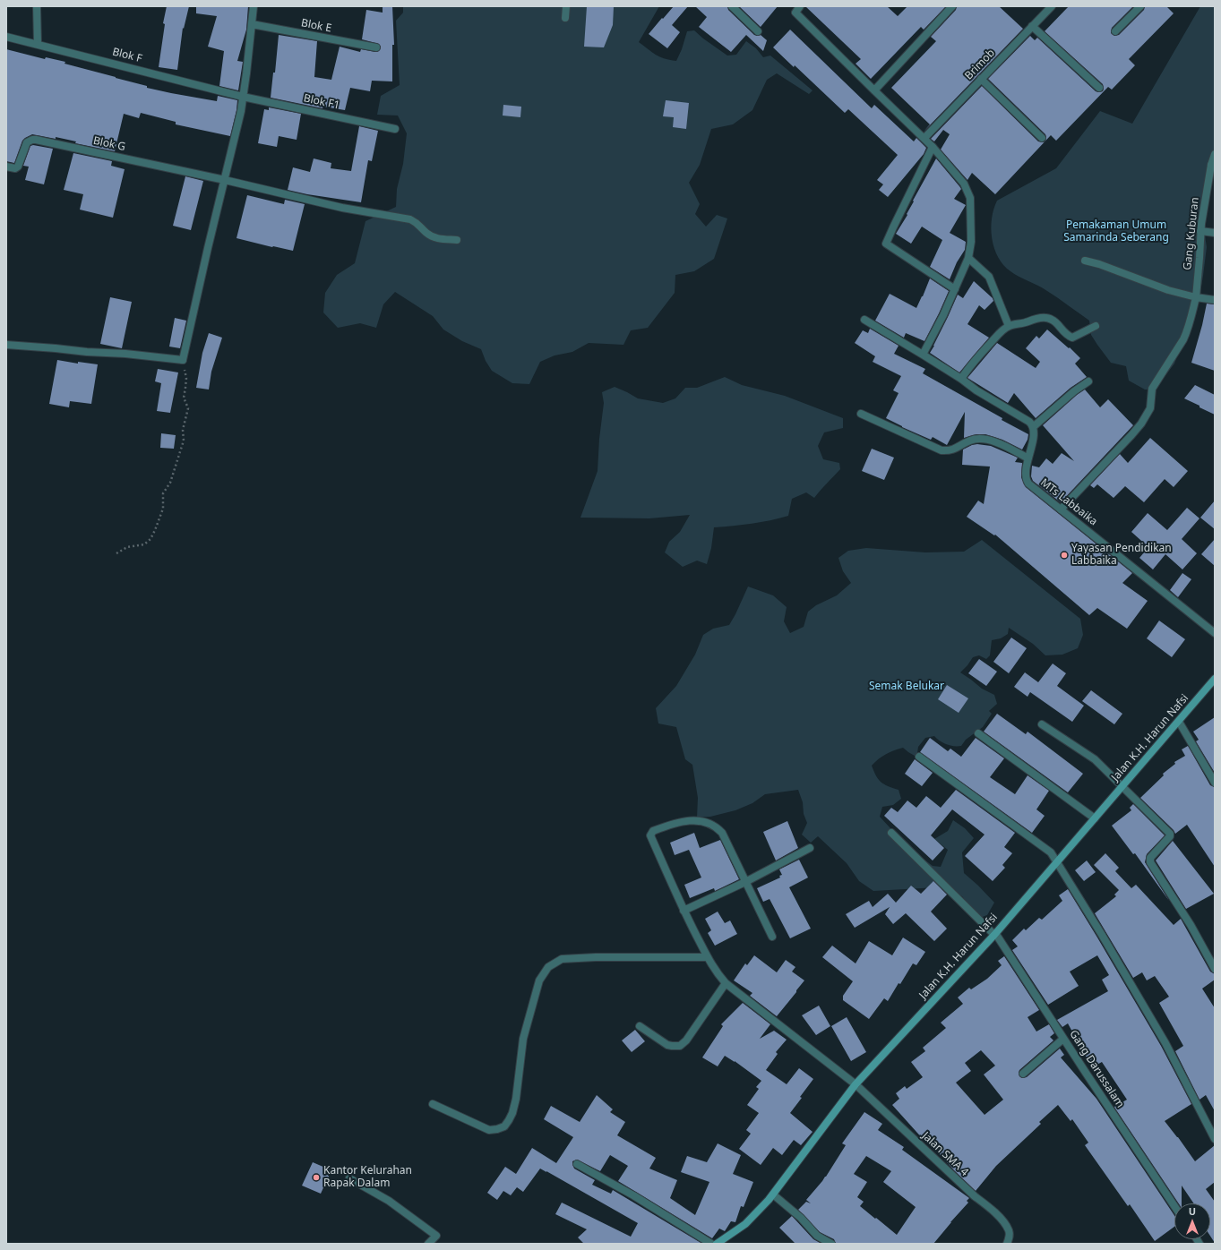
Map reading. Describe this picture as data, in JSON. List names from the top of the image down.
{
  "streets": {
    "main road": ["Jalan K.H. Harun Nafsi"],
    "street": [
      "Blok E",
      "Blok F",
      "Brimob",
      "Blok F1",
      "Blok G",
      "Gang Kuburan",
      "MTs Labbaika",
      "Gang Darussalam",
      "Jalan SMA 4"
    ]
  },
  "crossings": [
    ["Blok F", "Blok F1"],
    ["Gang Kuburan", "MTs Labbaika"],
    ["Jalan K.H. Harun Nafsi", "Gang Darussalam"],
    ["Jalan K.H. Harun Nafsi", "Jalan SMA 4"]
  ],
  "parks": ["Pemakaman Umum Samarinda Seberang", "Semak Belukar"],
  "places": ["Yayasan Pendidikan Labbaika", "Kantor Kelurahan Rapak Dalam"],
  "north": "top"
}
